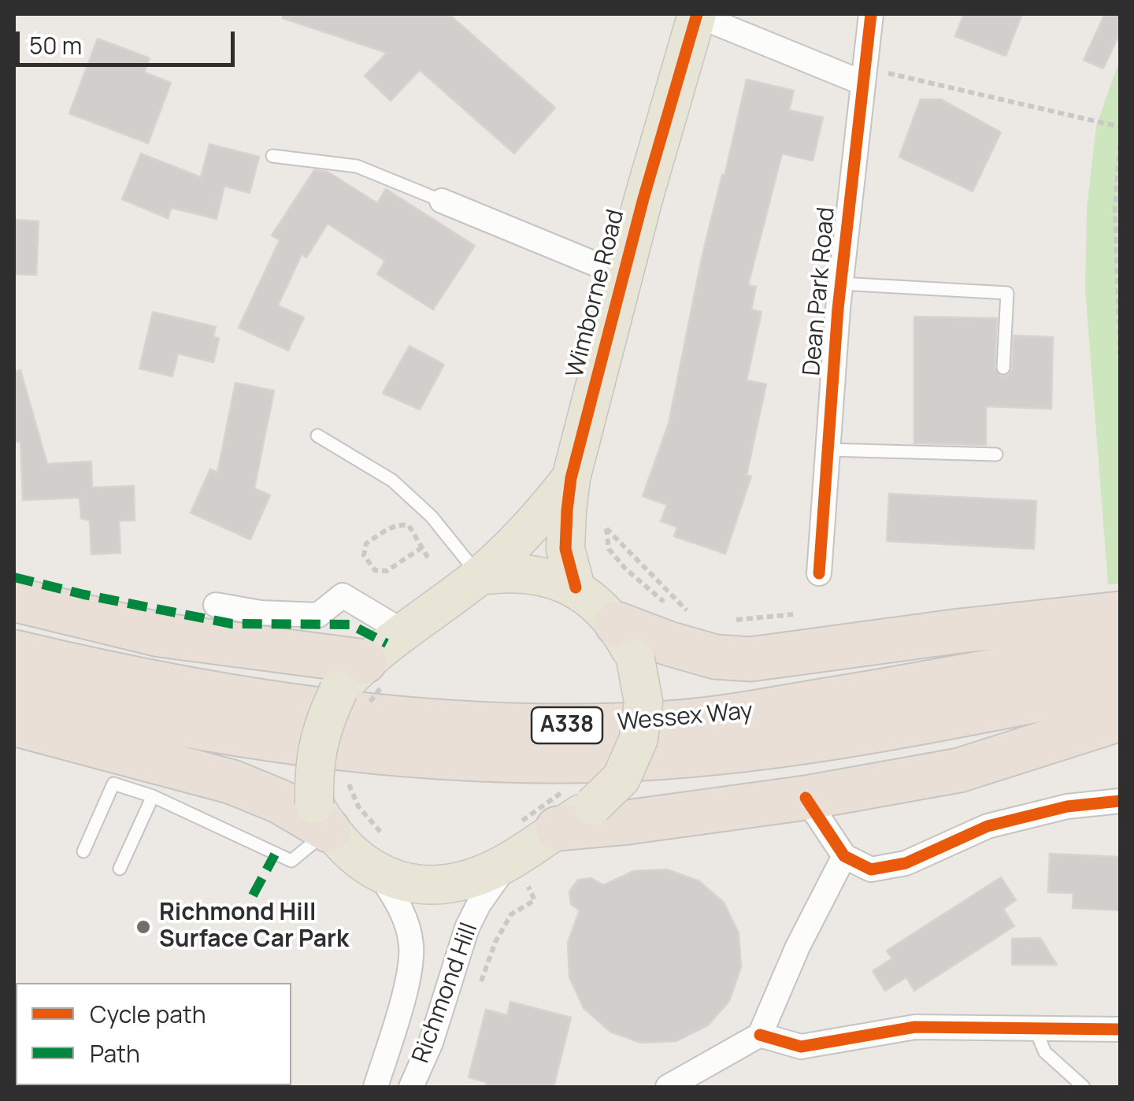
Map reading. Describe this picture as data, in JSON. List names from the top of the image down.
{
  "streets": {
    "highway": ["Wessex Way", "A338"],
    "main road": ["Wimborne Road"],
    "street": ["Dean Park Road", "Richmond Hill"]
  },
  "places": ["Richmond Hill Surface Car Park"],
  "legend": ["Cycle path", "Path"],
  "scale_bar": "50 m"
}
